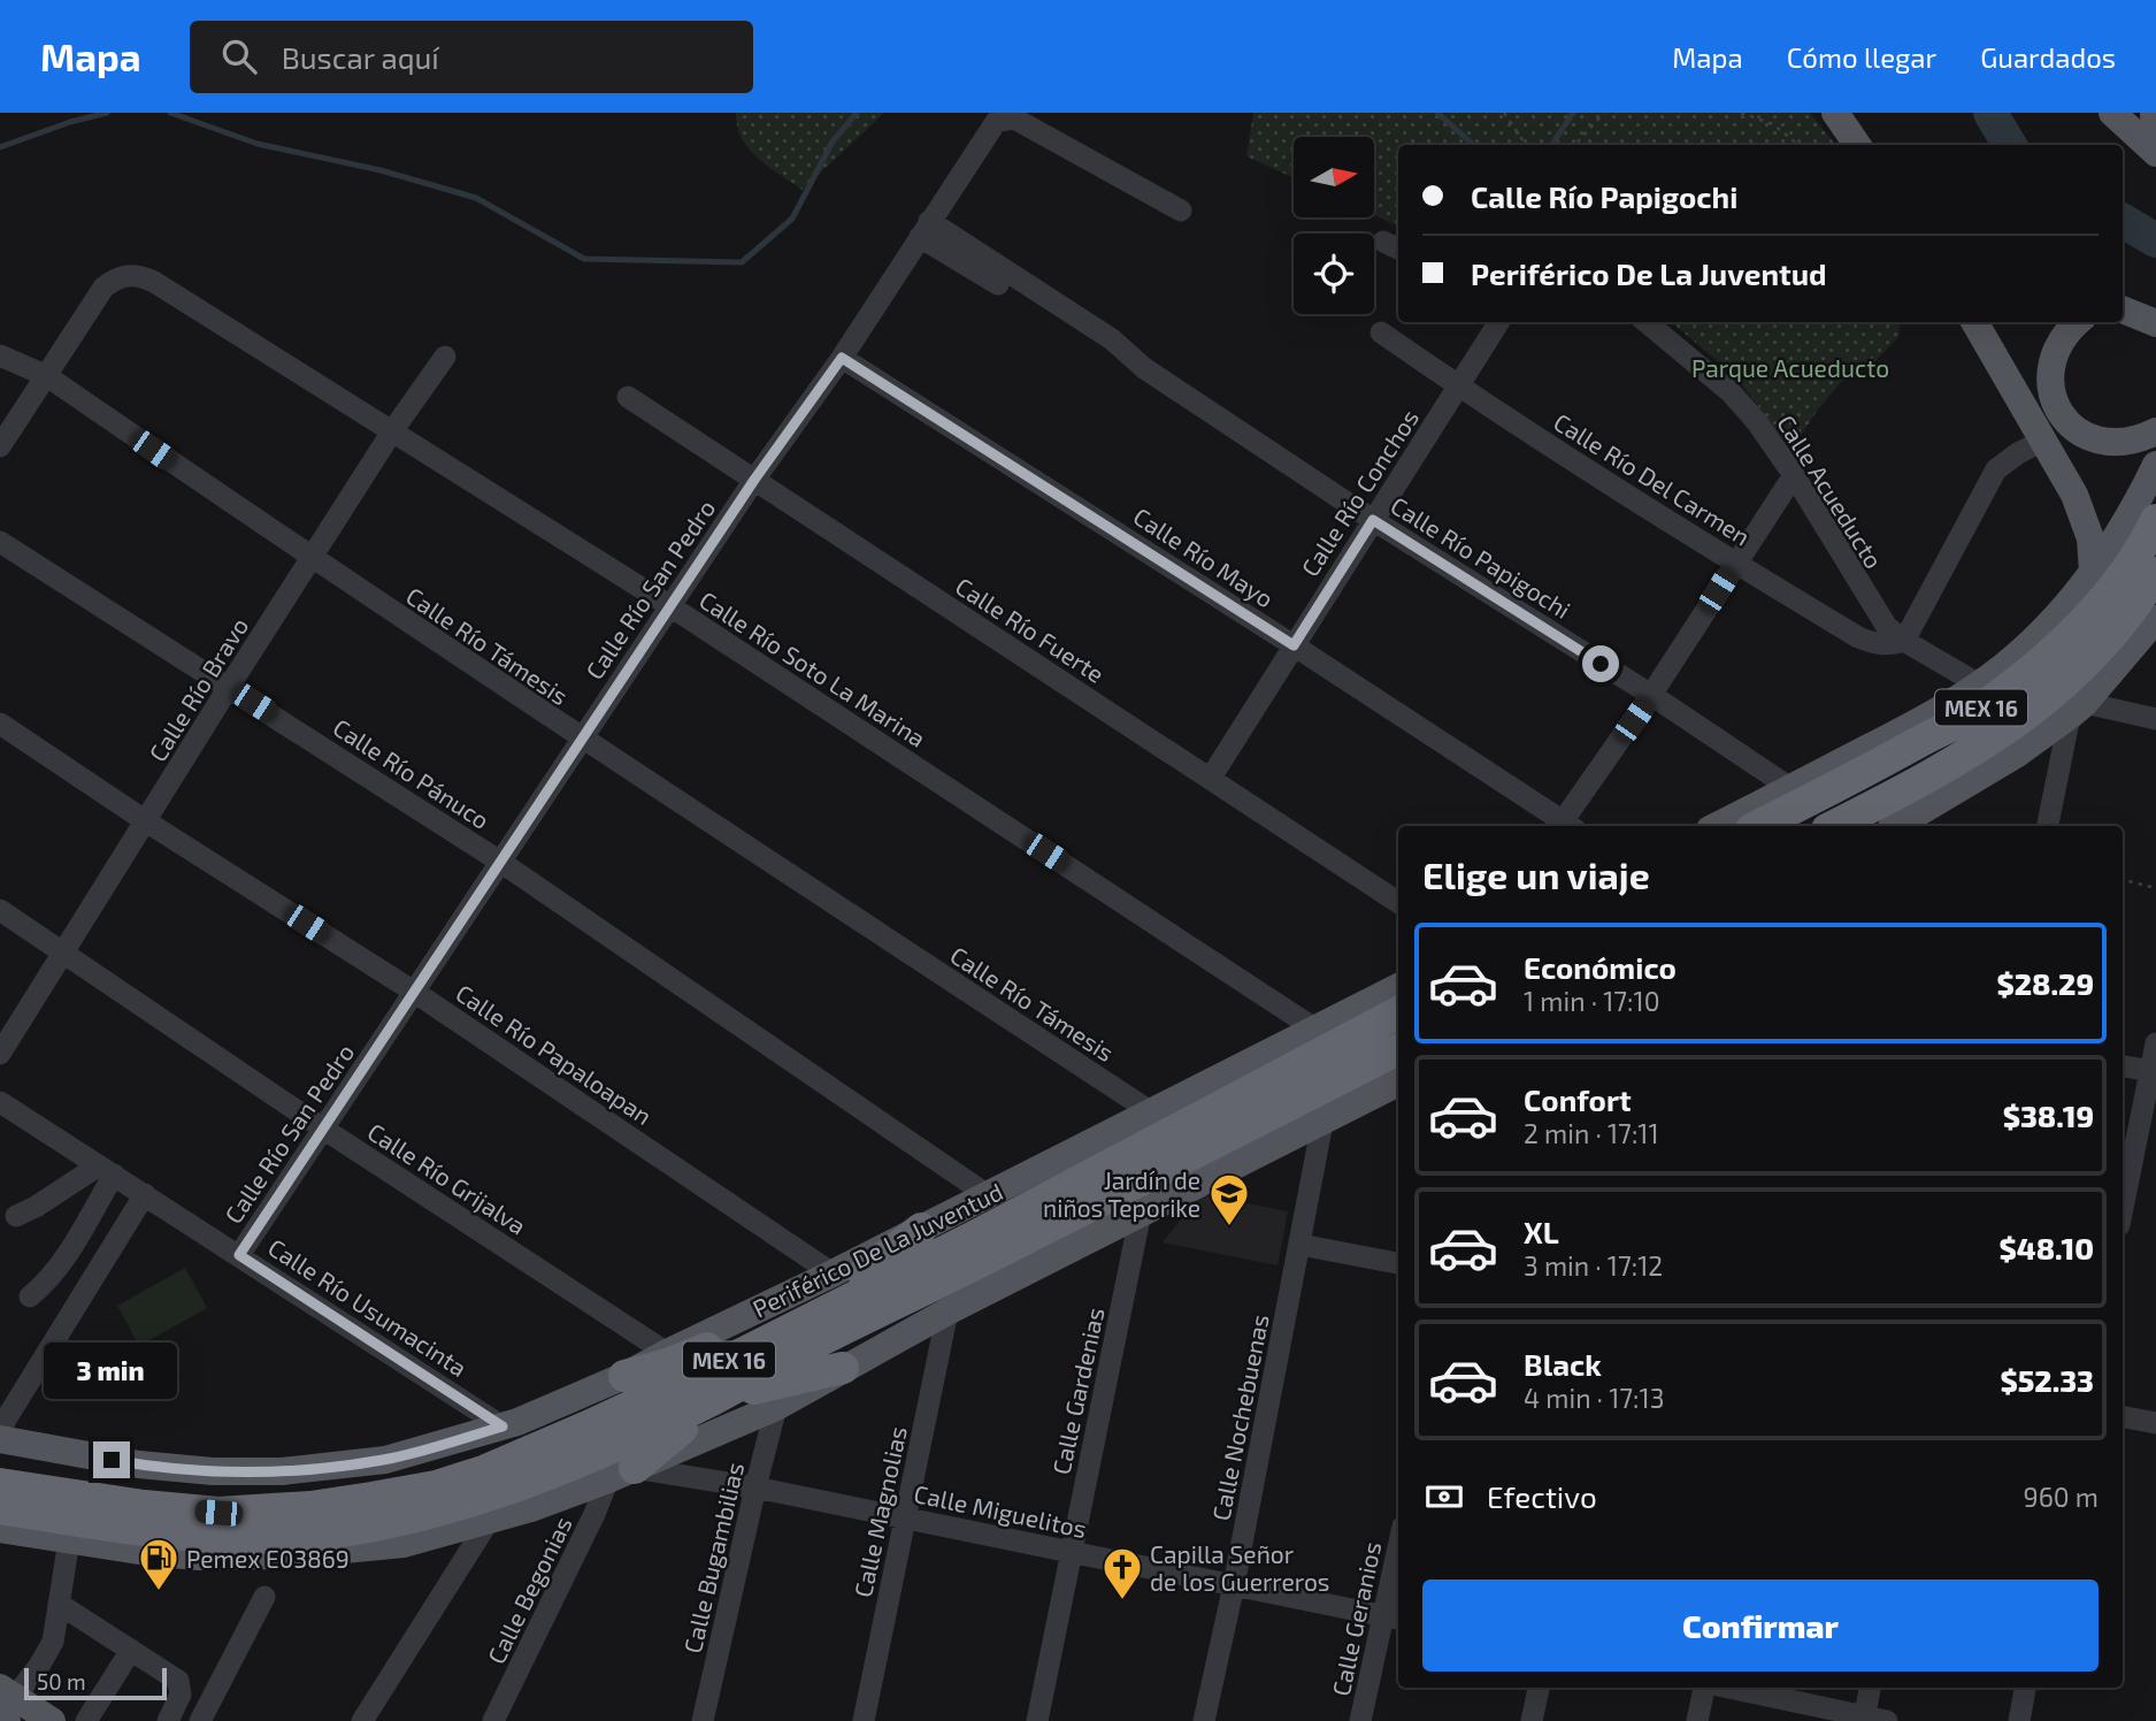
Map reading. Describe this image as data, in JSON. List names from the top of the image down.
{
  "streets": {
    "highway": ["MEX 16", "Periférico De La Juventud"],
    "street": [
      "Calle Río Del Carmen",
      "Calle Acueducto",
      "Calle Río Conchos",
      "Calle Río Mayo",
      "Calle Río Papigochi",
      "Calle Río San Pedro",
      "Calle Río Fuerte",
      "Calle Río Támesis",
      "Calle Río Soto La Marina",
      "Calle Río Bravo",
      "Calle Río Pánuco",
      "Calle Río Papaloapan",
      "Calle Río Grijalva",
      "Calle Río Usumacinta",
      "Calle Gardenias",
      "Calle Nochebuenas",
      "Calle Miguelitos",
      "Calle Magnolias",
      "Calle Bugambilias",
      "Calle Begonias",
      "Calle Geranios"
    ]
  },
  "crossings": [
    ["Calle Río Del Carmen", "Calle Acueducto"],
    ["Calle Río Del Carmen", "Calle Río Conchos"],
    ["Calle Río Conchos", "Calle Río Mayo"],
    ["Calle Río Conchos", "Calle Río Papigochi"],
    ["Calle Río Conchos", "Calle Río Fuerte"],
    ["Calle Río Mayo", "Calle Río San Pedro"],
    ["Calle Río Papigochi", "Calle Río San Pedro"],
    ["Calle Río San Pedro", "Calle Río Fuerte"],
    ["Calle Río San Pedro", "Calle Río Támesis"],
    ["Calle Río San Pedro", "Calle Río Soto La Marina"],
    ["Calle Río San Pedro", "Calle Río Pánuco"],
    ["Calle Río San Pedro", "Calle Río Papaloapan"],
    ["Calle Río San Pedro", "Calle Río Grijalva"],
    ["Calle Río San Pedro", "Calle Río Usumacinta"],
    ["Calle Río Támesis", "Calle Río Soto La Marina"],
    ["Calle Río Támesis", "Calle Río Bravo"],
    ["Calle Río Támesis", "Periférico De La Juventud"],
    ["Calle Río Soto La Marina", "Calle Río Bravo"],
    ["Calle Río Soto La Marina", "Periférico De La Juventud"],
    ["Calle Río Bravo", "Calle Río Pánuco"],
    ["Calle Río Bravo", "Calle Río Papaloapan"],
    ["Calle Río Bravo", "Calle Río Grijalva"],
    ["Calle Río Pánuco", "Periférico De La Juventud"],
    ["Calle Río Papaloapan", "Periférico De La Juventud"],
    ["Calle Río Grijalva", "Periférico De La Juventud"],
    ["Periférico De La Juventud", "Calle Río Usumacinta"],
    ["Calle Gardenias", "Calle Miguelitos"],
    ["Calle Nochebuenas", "Calle Miguelitos"],
    ["Calle Miguelitos", "Calle Magnolias"],
    ["Calle Miguelitos", "Calle Bugambilias"],
    ["Calle Miguelitos", "Calle Begonias"],
    ["Calle Miguelitos", "Calle Geranios"]
  ],
  "parks": ["Parque Acueducto"],
  "places": {
    "school or university": ["Jardín de niños Teporike"],
    "fuel station": ["Pemex E03869"],
    "church": ["Capilla Señor de los Guerreros"]
  },
  "scale_bar": "50 m",
  "north": "right",
  "page": {
    "header": "Mapa",
    "search": "Buscar aquí",
    "nav": ["Mapa", "Cómo llegar", "Guardados"],
    "banner": ["Calle Río Papigochi", "Periférico De La Juventud"],
    "heading": "Elige un viaje",
    "list": [
      {
        "name": "Económico",
        "note": "1 min · 17:10",
        "value": "$28.29"
      },
      {
        "name": "Confort",
        "note": "2 min · 17:11",
        "value": "$38.19"
      },
      {
        "name": "XL",
        "note": "3 min · 17:12",
        "value": "$48.10"
      },
      {
        "name": "Black",
        "note": "4 min · 17:13",
        "value": "$52.33"
      }
    ],
    "bubble": "3 min",
    "pay": ["Efectivo", "960 m"],
    "buttons": "Confirmar",
    "scale": "50 m"
  }
}
